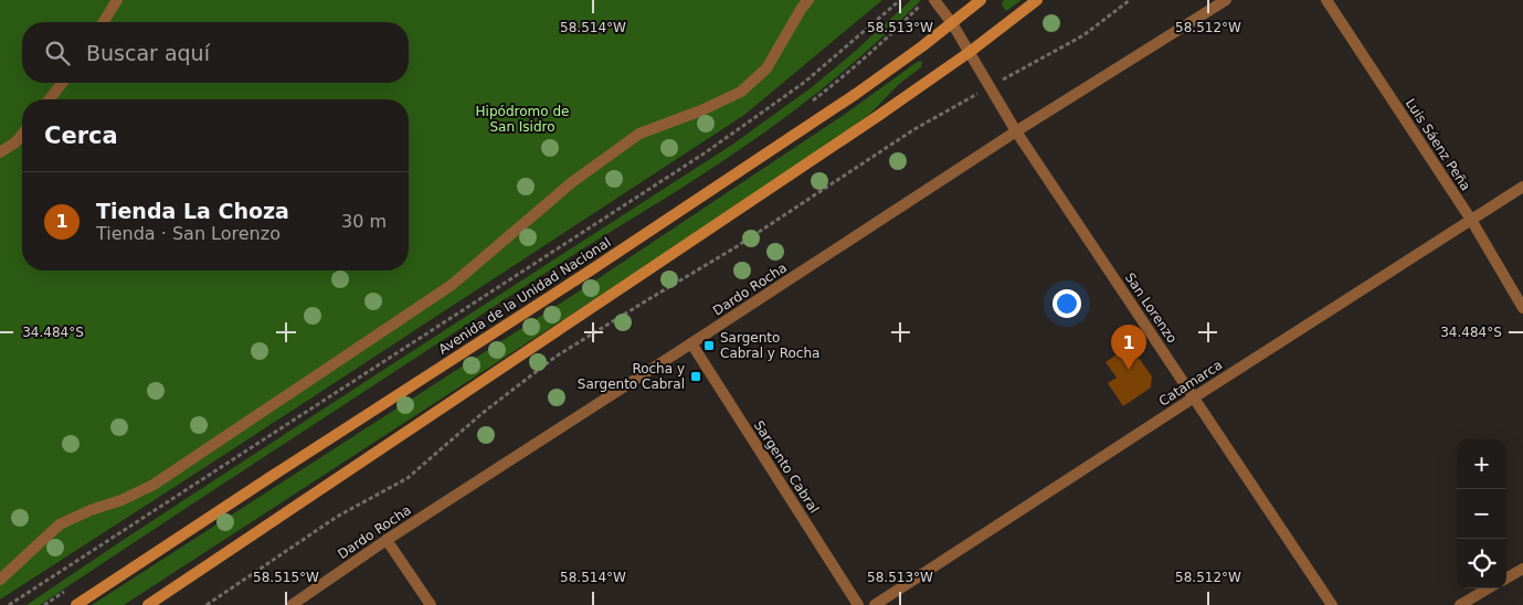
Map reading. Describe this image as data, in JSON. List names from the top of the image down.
{
  "streets": {
    "main road": ["Avenida de la Unidad Nacional"],
    "street": [
      "Luis Sáenz Peña",
      "Dardo Rocha",
      "San Lorenzo",
      "Catamarca",
      "Sargento Cabral"
    ]
  },
  "crossings": [
    ["Luis Sáenz Peña", "Catamarca"],
    ["Dardo Rocha", "San Lorenzo"],
    ["Dardo Rocha", "Sargento Cabral"],
    ["Avenida de la Unidad Nacional", "San Lorenzo"],
    ["San Lorenzo", "Catamarca"]
  ],
  "parks": ["Hipódromo de San Isidro"],
  "places": {
    "transit": ["Sargento Cabral y Rocha", "Rocha y Sargento Cabral"]
  },
  "page": {
    "search": "Buscar aquí",
    "heading": "Cerca",
    "list": [
      {
        "mark": "1",
        "name": "Tienda La Choza",
        "note": "Tienda · San Lorenzo",
        "value": "30 m"
      }
    ],
    "pins": "1",
    "map_buttons": ["+", "−"]
  },
  "coordinates": [
    "58.514°W",
    "58.513°W",
    "58.512°W",
    "34.484°S",
    "58.515°W"
  ]
}
